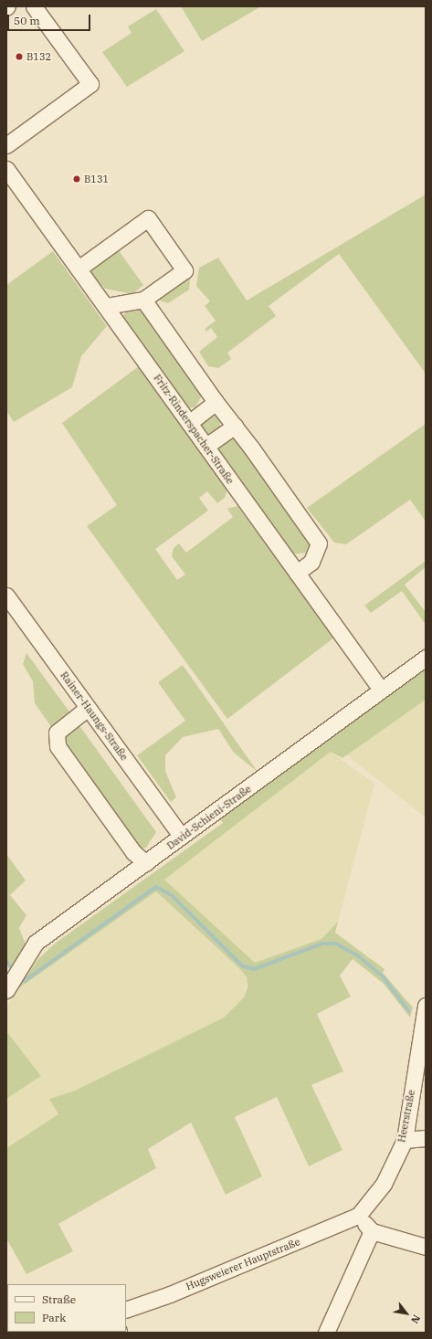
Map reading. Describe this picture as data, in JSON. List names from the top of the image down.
{
  "streets": {
    "street": [
      "Fritz-Rinderspacher-Straße",
      "Rainer-Haungs-Straße",
      "David-Schieni-Straße",
      "Heerstraße",
      "Hugsweierer Hauptstraße"
    ]
  },
  "crossings": [
    ["Fritz-Rinderspacher-Straße", "David-Schieni-Straße"],
    ["Rainer-Haungs-Straße", "David-Schieni-Straße"],
    ["Heerstraße", "Hugsweierer Hauptstraße"]
  ],
  "places": ["B132", "B131"],
  "legend": ["Straße", "Park"],
  "scale_bar": "50 m",
  "north": "bottom right"
}
